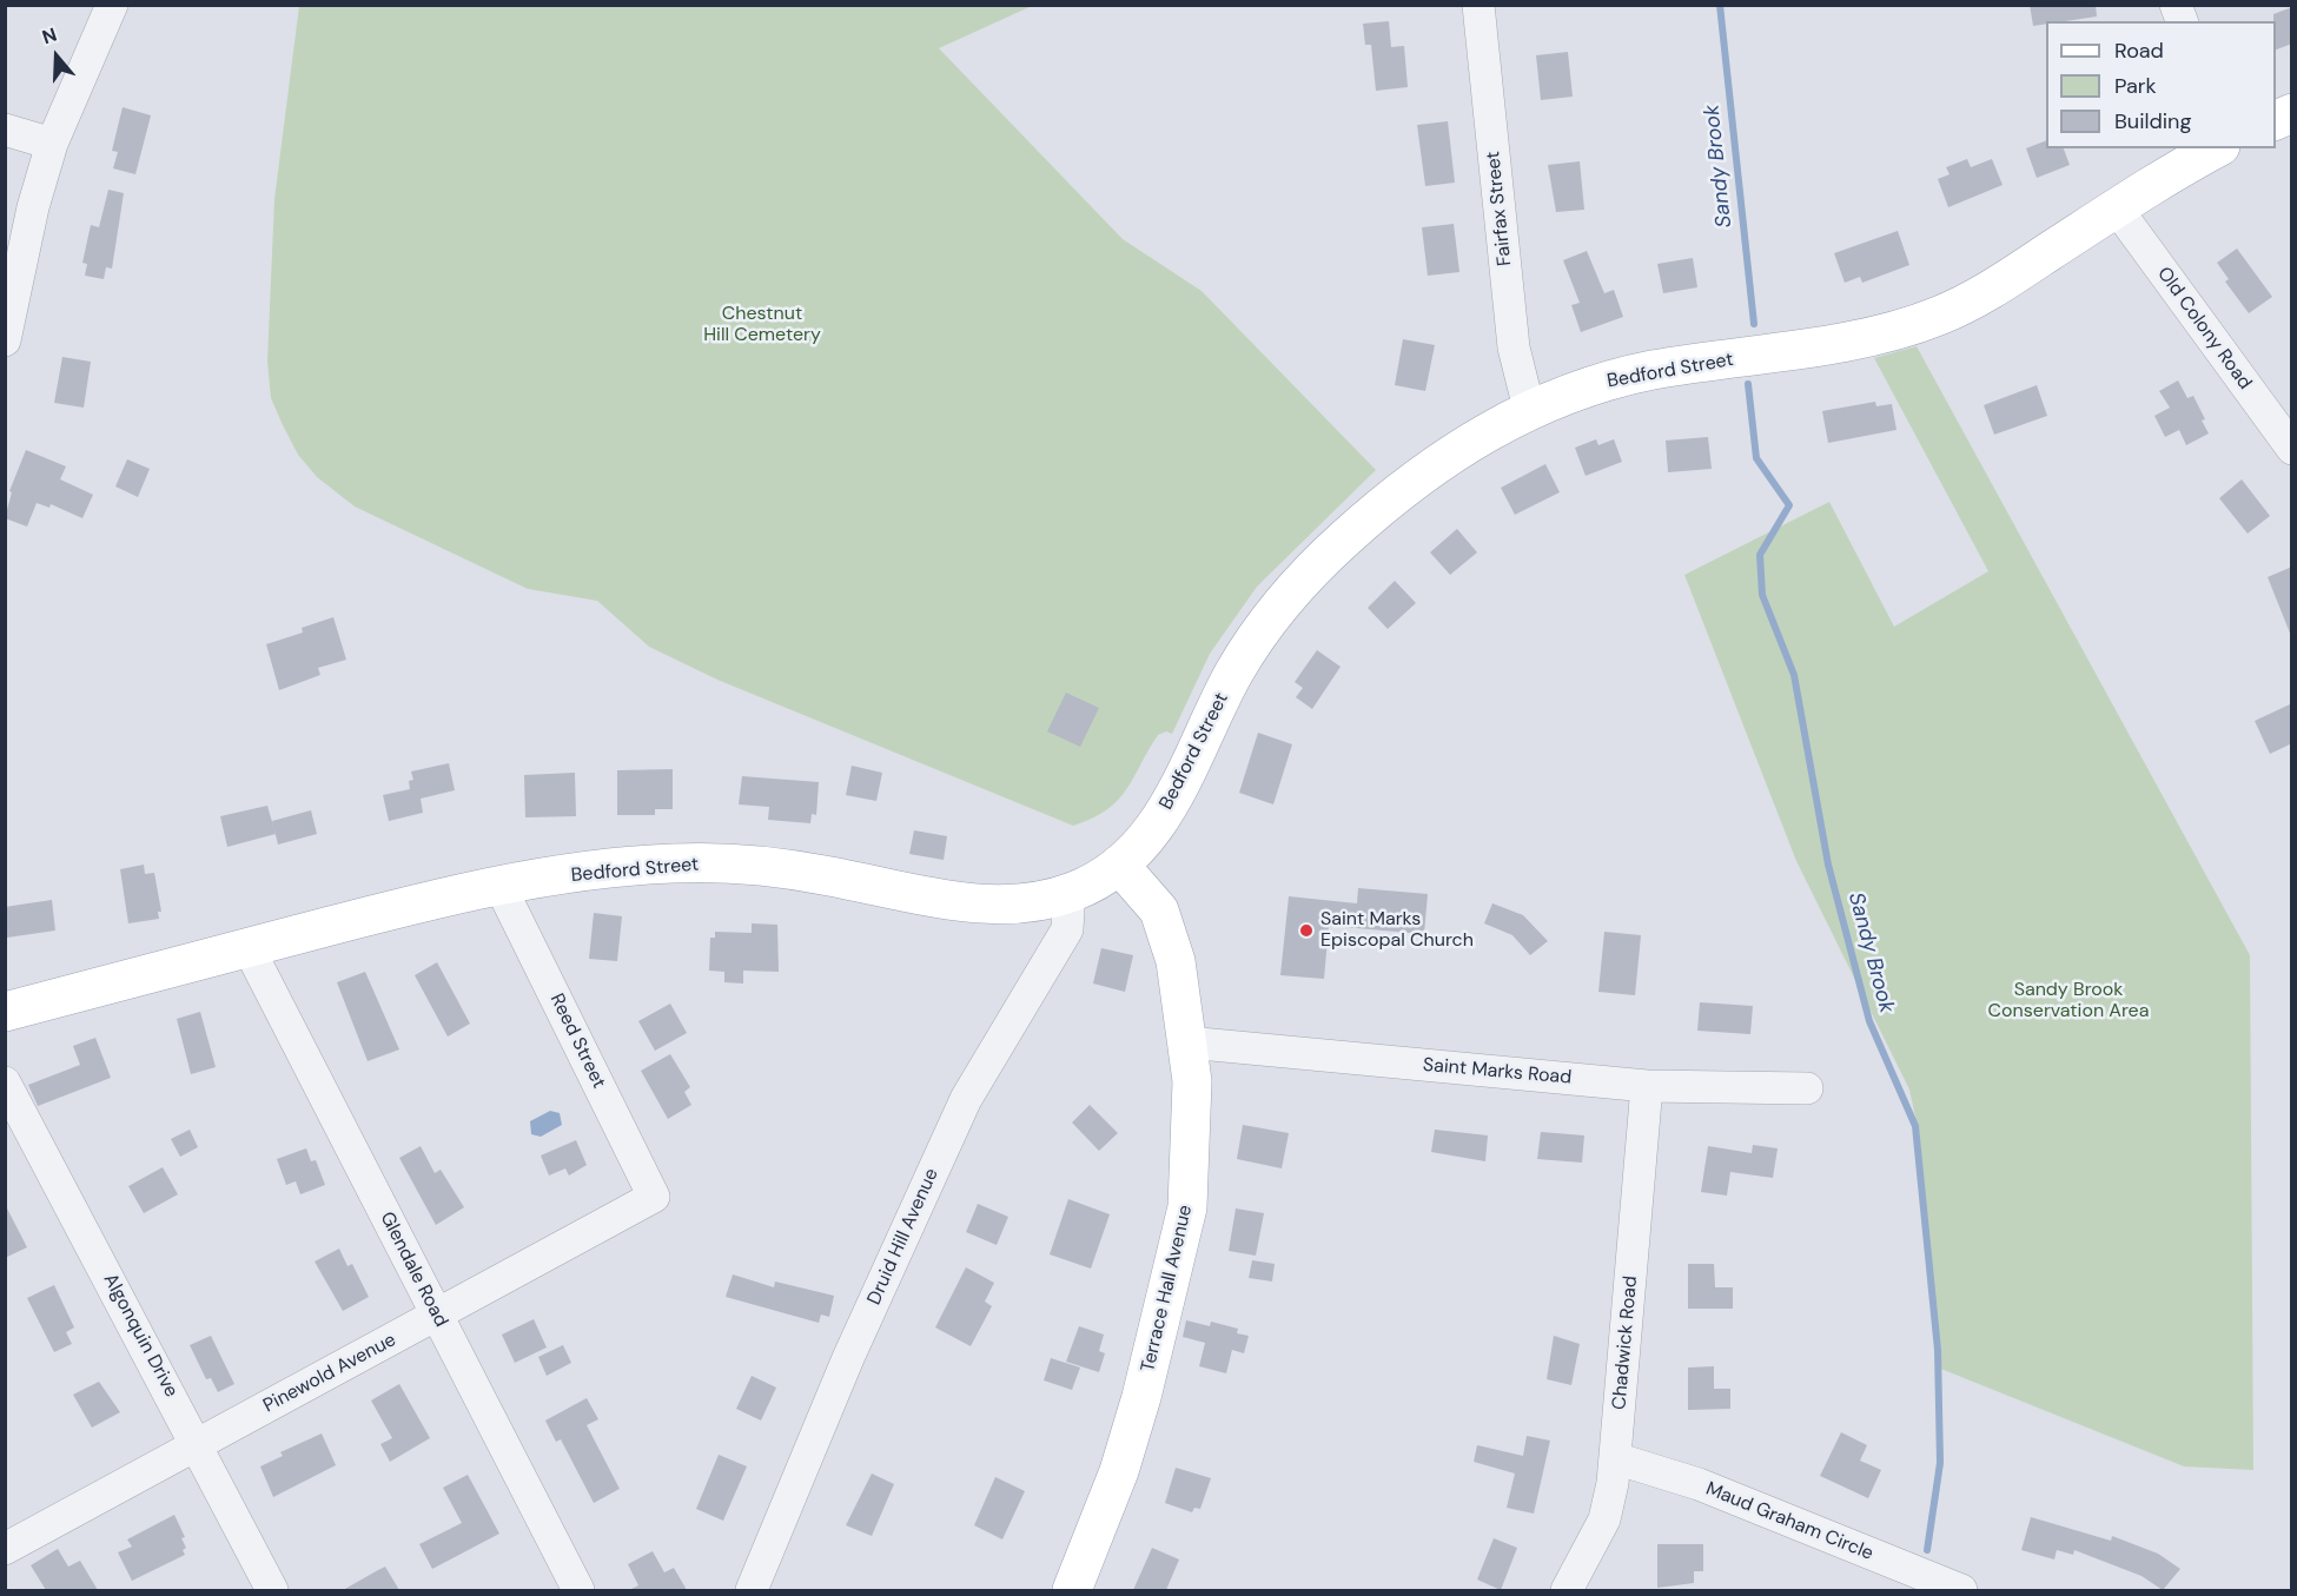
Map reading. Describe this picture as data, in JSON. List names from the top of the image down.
{
  "streets": {
    "main road": ["Bedford Street", "Terrace Hall Avenue"],
    "street": [
      "Fairfax Street",
      "Old Colony Road",
      "Reed Street",
      "Saint Marks Road",
      "Druid Hill Avenue",
      "Glendale Road",
      "Algonquin Drive",
      "Chadwick Road",
      "Pinewold Avenue",
      "Maud Graham Circle"
    ]
  },
  "crossings": [
    ["Fairfax Street", "Bedford Street"],
    ["Old Colony Road", "Bedford Street"],
    ["Bedford Street", "Reed Street"],
    ["Bedford Street", "Druid Hill Avenue"],
    ["Bedford Street", "Glendale Road"],
    ["Bedford Street", "Terrace Hall Avenue"],
    ["Reed Street", "Pinewold Avenue"],
    ["Saint Marks Road", "Terrace Hall Avenue"],
    ["Saint Marks Road", "Chadwick Road"],
    ["Glendale Road", "Pinewold Avenue"],
    ["Algonquin Drive", "Pinewold Avenue"],
    ["Chadwick Road", "Maud Graham Circle"]
  ],
  "water": ["Sandy Brook"],
  "parks": ["Chestnut Hill Cemetery", "Sandy Brook Conservation Area"],
  "places": ["Saint Marks Episcopal Church"],
  "legend": ["Road", "Park", "Building"],
  "north": "top"
}
